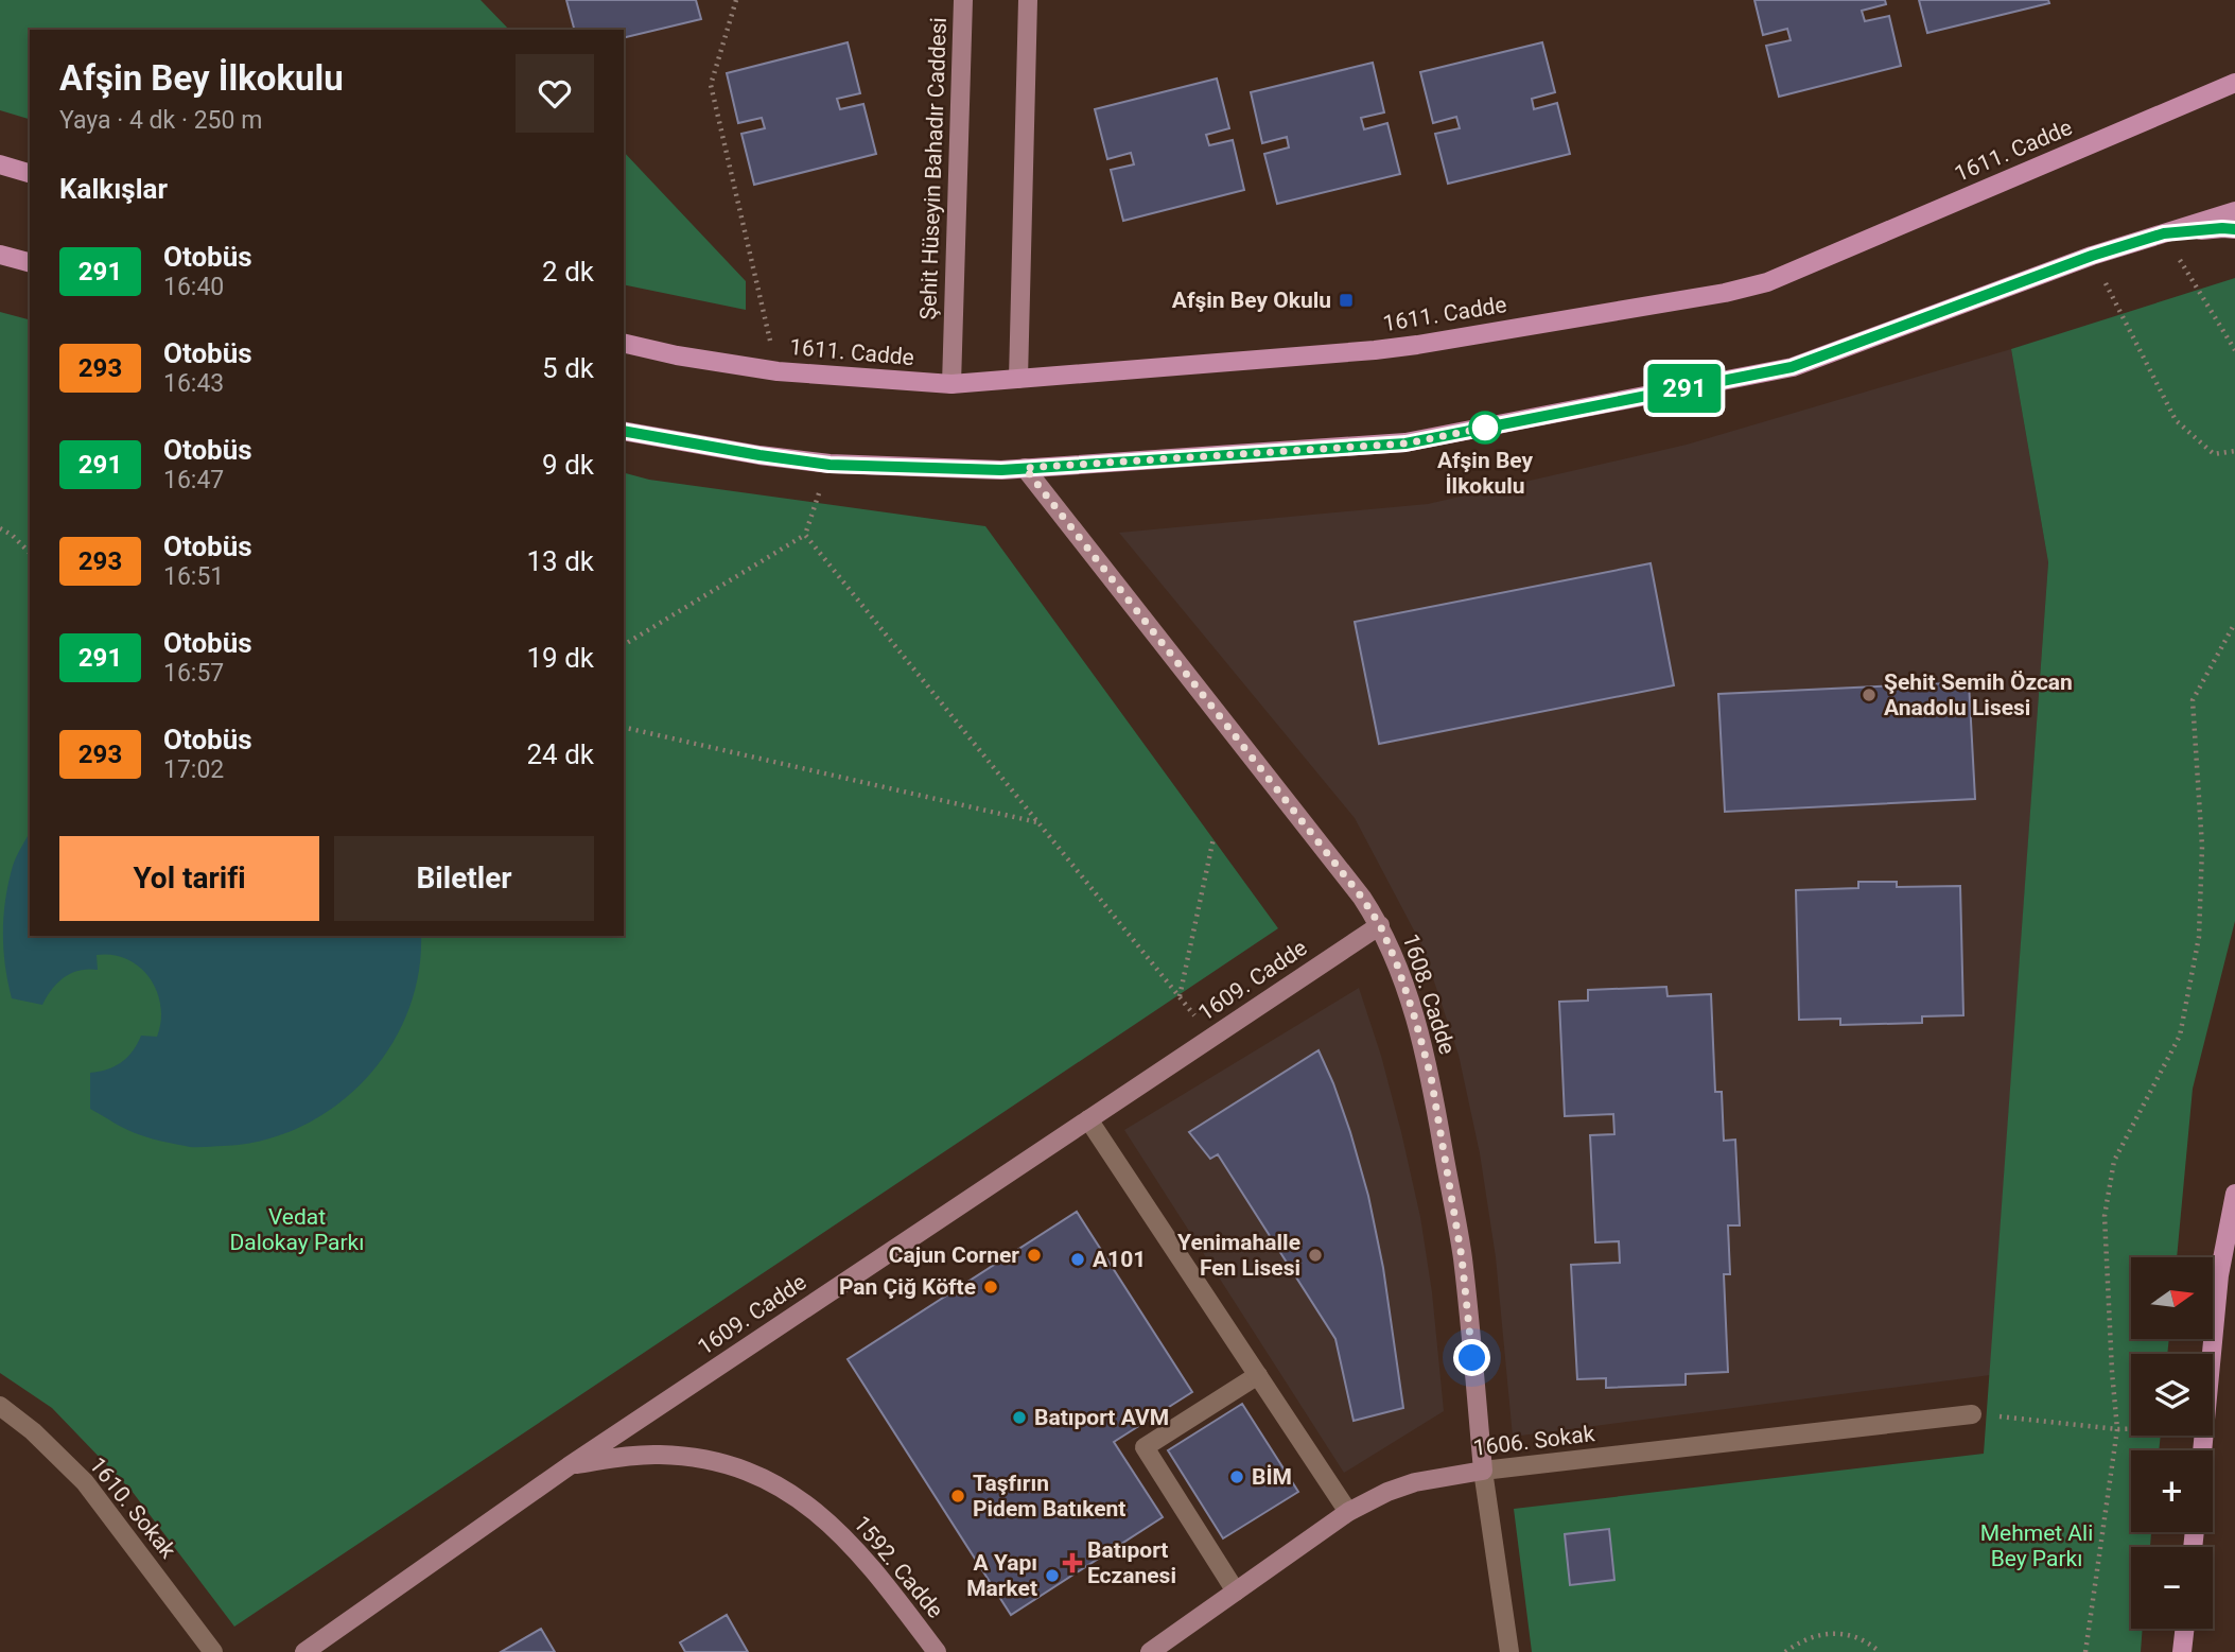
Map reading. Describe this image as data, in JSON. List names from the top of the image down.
{
  "streets": {
    "main road": ["1611. Cadde"],
    "street": [
      "Şehit Hüseyin Bahadır Caddesi",
      "1609. Cadde",
      "1608. Cadde",
      "1606. Sokak",
      "1610. Sokak",
      "1592. Cadde"
    ]
  },
  "crossings": [
    ["1611. Cadde", "Şehit Hüseyin Bahadır Caddesi"],
    ["1609. Cadde", "1608. Cadde"],
    ["1609. Cadde", "1592. Cadde"],
    ["1608. Cadde", "1606. Sokak"]
  ],
  "parks": ["Vedat Dalokay Parkı", "Mehmet Ali Bey Parkı"],
  "places": {
    "transit": ["Afşin Bey Okulu"],
    "other": [
      "Afşin Bey İlkokulu",
      "Şehit Semih Özcan Anadolu Lisesi",
      "Cajun Corner",
      "Yenimahalle Fen Lisesi",
      "A101",
      "Pan Çiğ Köfte",
      "Batıport AVM",
      "BİM",
      "Taşfırın Pidem Batıkent",
      "A Yapı Market"
    ],
    "health": ["Batıport Eczanesi"]
  },
  "lines": ["bus line 291"],
  "north": "right",
  "page": {
    "on_map": "291",
    "heading": [
      ["Afşin Bey İlkokulu", "Yaya · 4 dk · 250 m"],
      "Kalkışlar"
    ],
    "list": [
      {
        "mark": "291",
        "name": "Otobüs",
        "note": "16:40",
        "value": "2 dk"
      },
      {
        "mark": "293",
        "name": "Otobüs",
        "note": "16:43",
        "value": "5 dk"
      },
      {
        "mark": "291",
        "name": "Otobüs",
        "note": "16:47",
        "value": "9 dk"
      },
      {
        "mark": "293",
        "name": "Otobüs",
        "note": "16:51",
        "value": "13 dk"
      },
      {
        "mark": "291",
        "name": "Otobüs",
        "note": "16:57",
        "value": "19 dk"
      },
      {
        "mark": "293",
        "name": "Otobüs",
        "note": "17:02",
        "value": "24 dk"
      }
    ],
    "buttons": ["Yol tarifi", "Biletler"],
    "map_buttons": ["+", "−"]
  }
}
